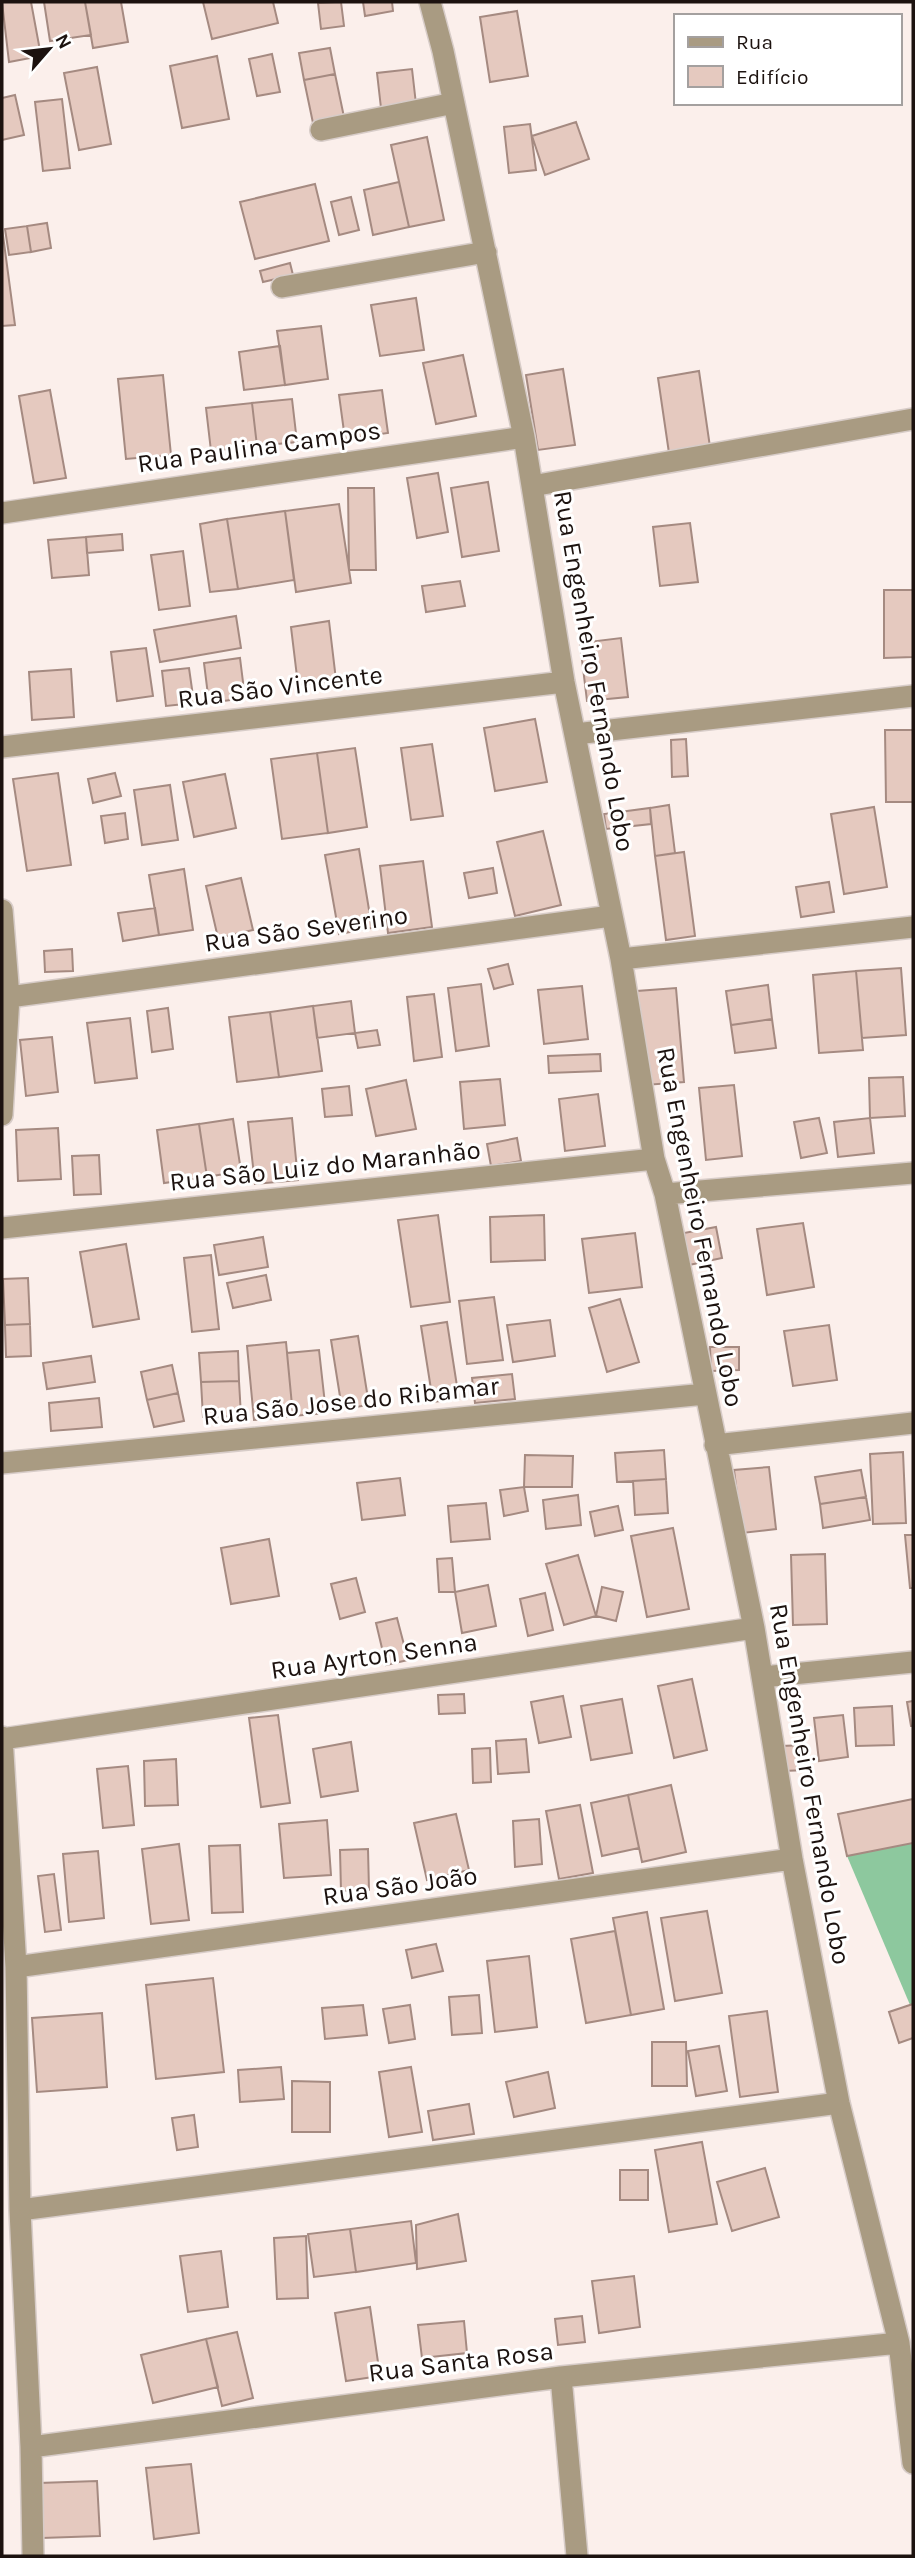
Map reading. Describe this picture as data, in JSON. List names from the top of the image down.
{
  "streets": {
    "street": [
      "Rua Paulina Campos",
      "Rua Engenheiro Fernando Lobo",
      "Rua São Vincente",
      "Rua São Severino",
      "Rua São Luiz do Maranhão",
      "Rua São Jose do Ribamar",
      "Rua Ayrton Senna",
      "Rua São João",
      "Rua Santa Rosa"
    ]
  },
  "crossings": [
    ["Rua Paulina Campos", "Rua Engenheiro Fernando Lobo"],
    ["Rua Engenheiro Fernando Lobo", "Rua São Vincente"],
    ["Rua Engenheiro Fernando Lobo", "Rua São Severino"],
    ["Rua Engenheiro Fernando Lobo", "Rua São Luiz do Maranhão"],
    ["Rua Engenheiro Fernando Lobo", "Rua São Jose do Ribamar"],
    ["Rua Engenheiro Fernando Lobo", "Rua Ayrton Senna"],
    ["Rua Engenheiro Fernando Lobo", "Rua São João"],
    ["Rua Engenheiro Fernando Lobo", "Rua Santa Rosa"]
  ],
  "legend": ["Rua", "Edifício"],
  "north": "top right"
}
